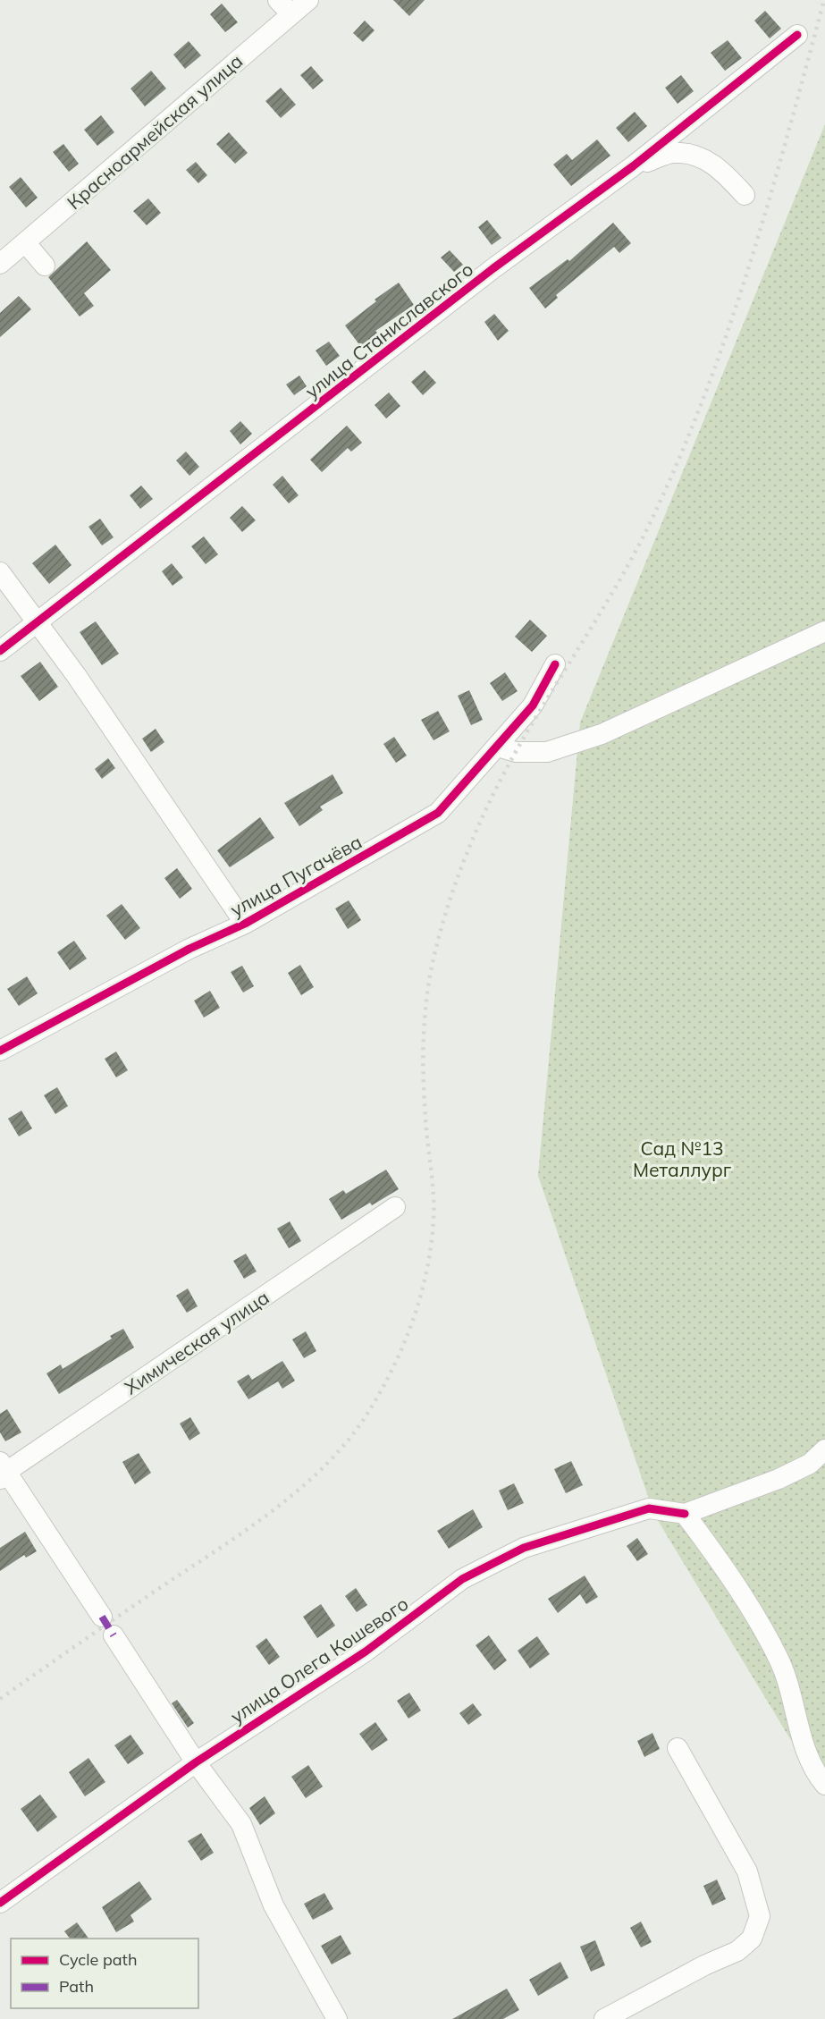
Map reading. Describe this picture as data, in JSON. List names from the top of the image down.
{
  "streets": {
    "street": [
      "Красноармейская улица",
      "улица Станиславского",
      "улица Пугачёва",
      "Химическая улица",
      "улица Олега Кошевого"
    ]
  },
  "parks": ["Сад №13 Металлург"],
  "legend": ["Cycle path", "Path"]
}
